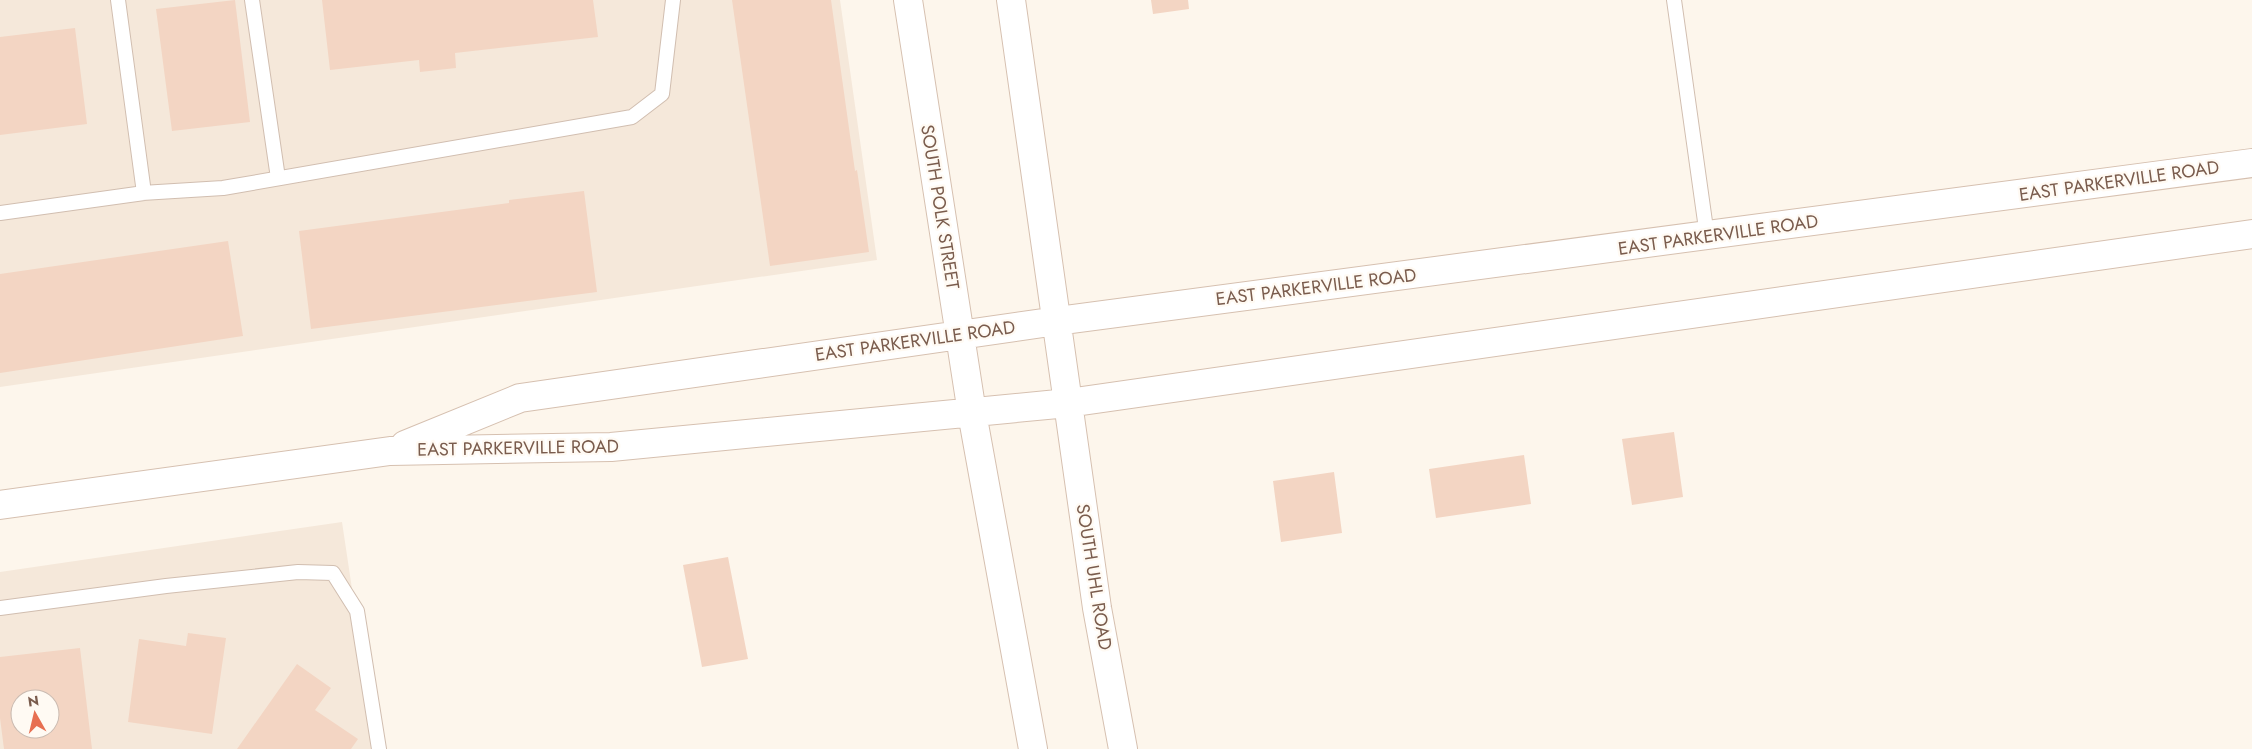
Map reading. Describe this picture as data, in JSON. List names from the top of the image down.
{
  "streets": {
    "main road": ["EAST PARKERVILLE ROAD", "SOUTH POLK STREET", "SOUTH UHL ROAD"]
  },
  "crossings": [
    ["EAST PARKERVILLE ROAD", "SOUTH POLK STREET"],
    ["EAST PARKERVILLE ROAD", "SOUTH UHL ROAD"]
  ],
  "north": "top"
}
